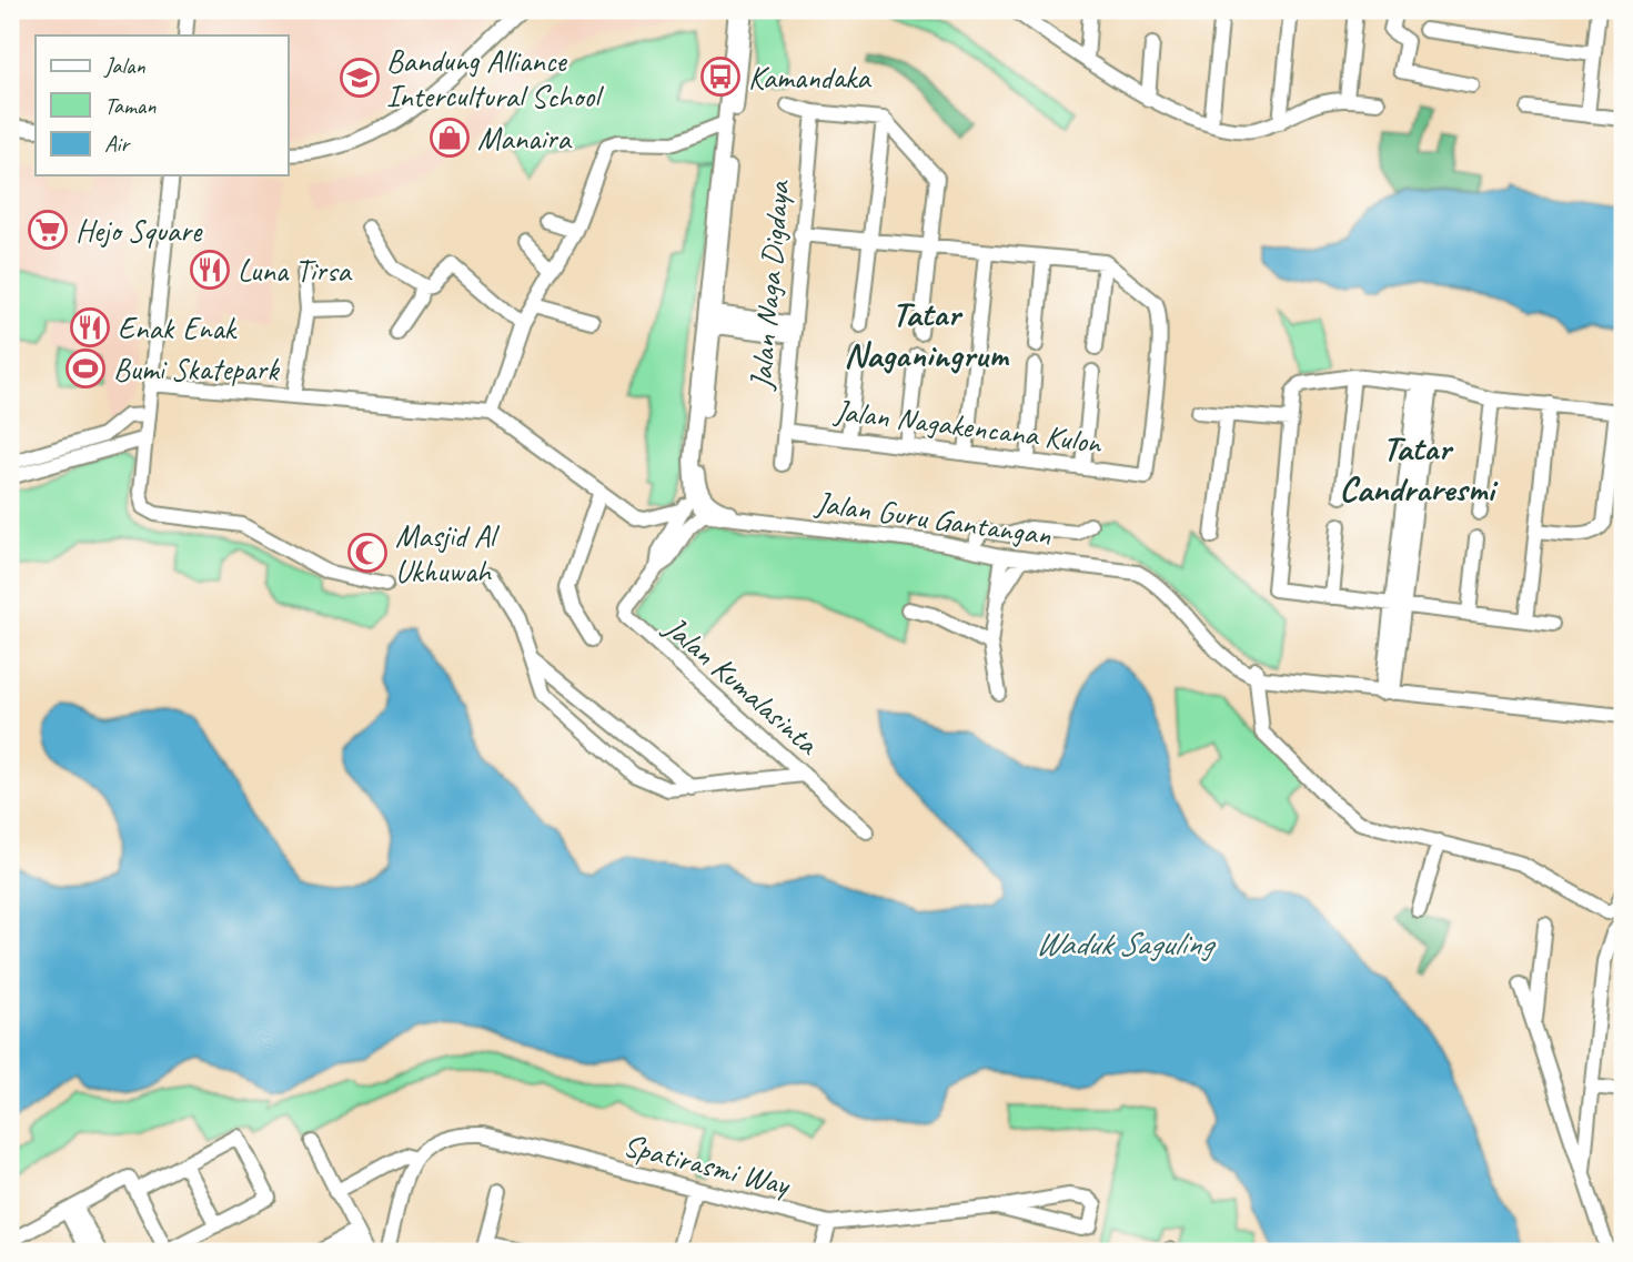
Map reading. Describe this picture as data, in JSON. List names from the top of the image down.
{
  "streets": {
    "street": [
      "Jalan Naga Digdaya",
      "Jalan Nagakencana Kulon",
      "Jalan Guru Gantangan",
      "Jalan Kumalasinta",
      "Spatirasmi Way"
    ]
  },
  "crossings": [
    ["Jalan Naga Digdaya", "Jalan Nagakencana Kulon"]
  ],
  "districts": ["Tatar Naganingrum", "Tatar Candraresmi"],
  "water": ["Waduk Saguling"],
  "places": {
    "bus stop": ["Kamandaka"],
    "school or university": ["Bandung Alliance Intercultural School"],
    "shop": ["Manaira"],
    "supermarket": ["Hejo Square"],
    "restaurant": ["Luna Tirsa", "Enak Enak"],
    "sports": ["Bumi Skatepark"],
    "mosque": ["Masjid Al Ukhuwah"]
  },
  "legend": ["Jalan", "Taman", "Air"]
}
